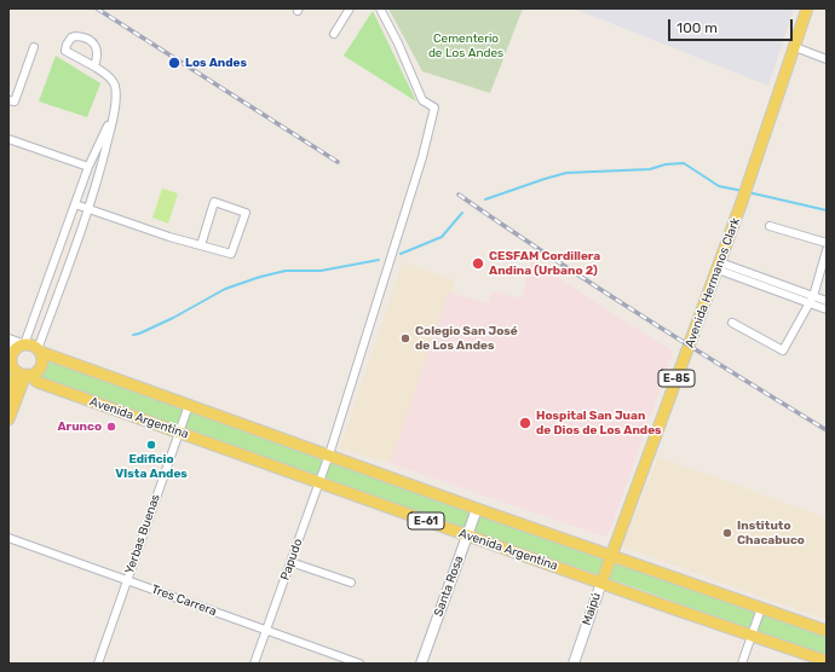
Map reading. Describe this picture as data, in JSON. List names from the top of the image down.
{
  "streets": {
    "main road": [
      "Avenida Hermanos Clark",
      "E-85",
      "Avenida Argentina",
      "E-61",
      "Santa Rosa",
      "Maipú"
    ],
    "street": ["Yerbas Buenas", "Papudo", "Tres Carrera"]
  },
  "crossings": [
    ["Avenida Hermanos Clark", "E-61"],
    ["Avenida Hermanos Clark", "Maipú"],
    ["Avenida Argentina", "E-61"],
    ["Avenida Argentina", "Yerbas Buenas"],
    ["Avenida Argentina", "Papudo"],
    ["Avenida Argentina", "Santa Rosa"],
    ["Avenida Argentina", "Maipú"],
    ["E-61", "Yerbas Buenas"],
    ["E-61", "Papudo"],
    ["E-61", "Santa Rosa"],
    ["E-61", "Maipú"],
    ["Yerbas Buenas", "Tres Carrera"],
    ["Papudo", "Tres Carrera"]
  ],
  "parks": ["Cementerio de Los Andes"],
  "places": [
    "Los Andes",
    "CESFAM Cordillera Andina (Urbano 2)",
    "Colegio San José de Los Andes",
    "Hospital San Juan de Dios de Los Andes",
    "Arunco",
    "Edificio VIsta Andes",
    "Instituto Chacabuco"
  ],
  "scale_bar": "100 m"
}
